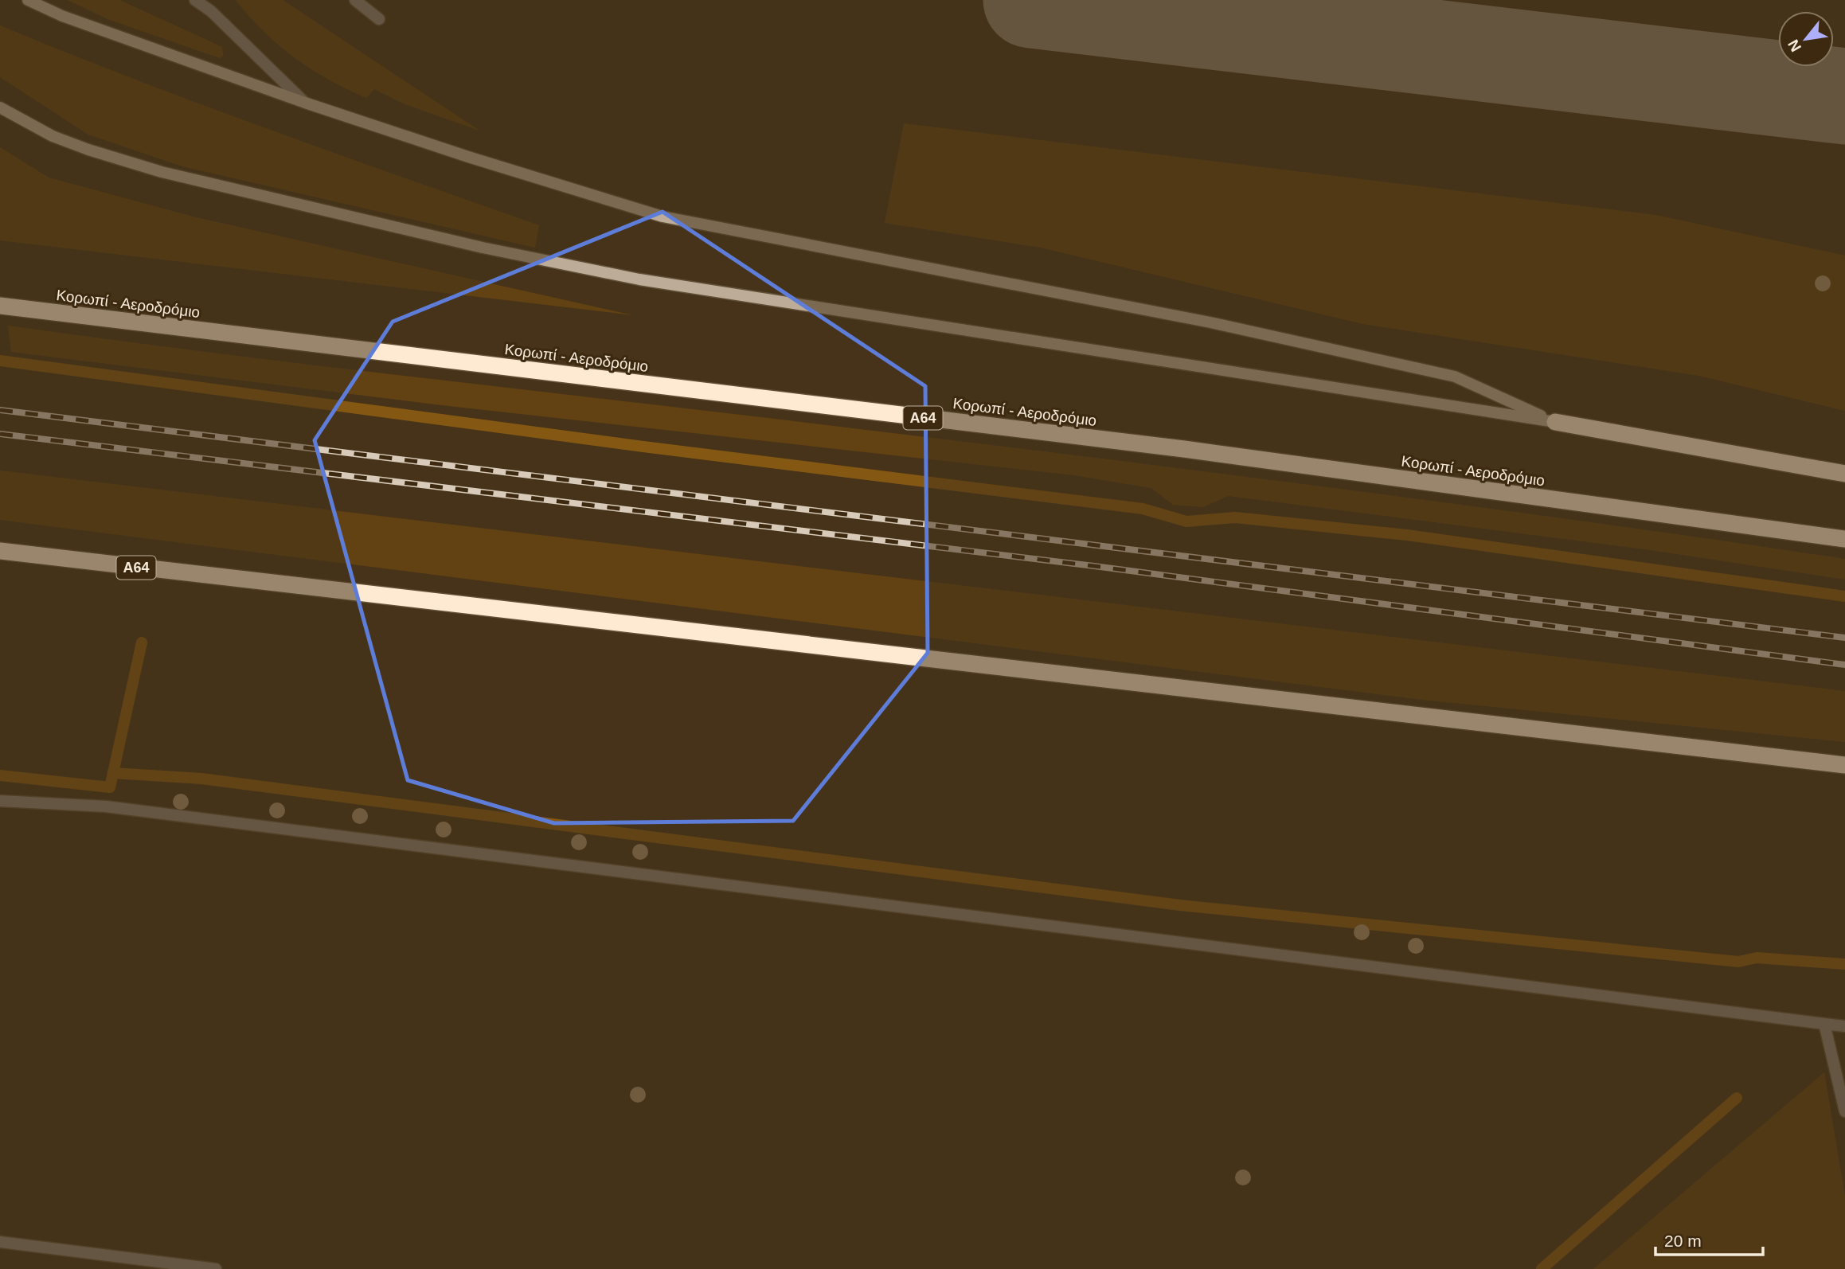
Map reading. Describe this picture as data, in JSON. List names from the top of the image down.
{
  "streets": {
    "highway": ["Κορωπί - Αεροδρόμιο", "Α64"]
  },
  "scale_bar": "20 m",
  "north": "bottom left"
}
